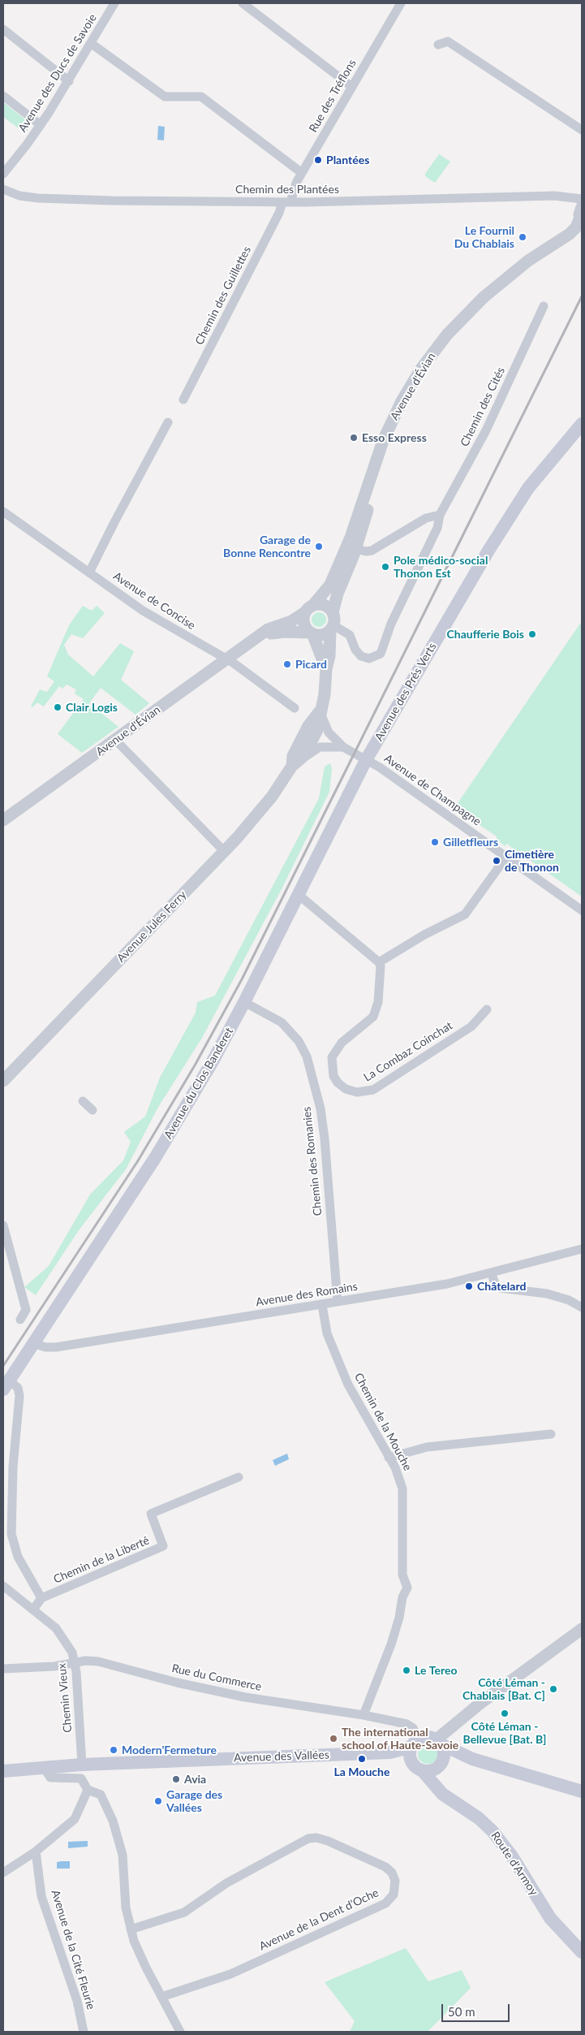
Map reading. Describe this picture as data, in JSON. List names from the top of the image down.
{
  "streets": {
    "main road": [
      "Avenue des Prés Verts",
      "Avenue du Clos Banderet",
      "Avenue des Vallées",
      "Route d'Armoy"
    ],
    "street": [
      "Avenue des Ducs de Savoie",
      "Rue des Tréflons",
      "Chemin des Plantées",
      "Chemin des Guillettes",
      "Avenue d'Évian",
      "Chemin des Cités",
      "Avenue de Concise",
      "Avenue de Champagne",
      "Avenue Jules Ferry",
      "La Combaz Coinchat",
      "Chemin des Romanies",
      "Avenue des Romains",
      "Chemin de la Mouche",
      "Chemin de la Liberté",
      "Rue du Commerce",
      "Chemin Vieux",
      "Avenue de la Dent d'Oche",
      "Avenue de la Cité Fleurie"
    ]
  },
  "crossings": [
    ["Rue des Tréflons", "Chemin des Plantées"],
    ["Rue des Tréflons", "Chemin des Guillettes"],
    ["Chemin des Plantées", "Chemin des Guillettes"],
    ["Avenue d'Évian", "Chemin des Cités"],
    ["Avenue d'Évian", "Avenue de Concise"],
    ["Avenue d'Évian", "Avenue Jules Ferry"],
    ["Chemin des Cités", "Avenue Jules Ferry"],
    ["Avenue des Prés Verts", "Avenue de Champagne"],
    ["Avenue des Prés Verts", "Avenue du Clos Banderet"],
    ["Avenue de Champagne", "Avenue Jules Ferry"],
    ["Avenue de Champagne", "Avenue du Clos Banderet"],
    ["Avenue du Clos Banderet", "Chemin des Romanies"],
    ["Avenue du Clos Banderet", "Avenue des Romains"],
    ["Chemin des Romanies", "Avenue des Romains"],
    ["Avenue des Romains", "Chemin de la Mouche"],
    ["Chemin de la Mouche", "Rue du Commerce"],
    ["Rue du Commerce", "Chemin Vieux"],
    ["Rue du Commerce", "Avenue des Vallées"],
    ["Rue du Commerce", "Route d'Armoy"],
    ["Chemin Vieux", "Avenue des Vallées"],
    ["Avenue des Vallées", "Route d'Armoy"]
  ],
  "places": [
    "Plantées",
    "Le Fournil Du Chablais",
    "Esso Express",
    "Garage de Bonne Rencontre",
    "Pole médico-social Thonon Est",
    "Chaufferie Bois",
    "Picard",
    "Clair Logis",
    "Gilletfleurs",
    "Cimetière de Thonon",
    "Châtelard",
    "Le Tereo",
    "Côté Léman - Chablais [Bat. C]",
    "Côté Léman - Bellevue [Bat. B]",
    "The international school of Haute-Savoie",
    "Modern'Fermeture",
    "La Mouche",
    "Avia",
    "Garage des Vallées"
  ],
  "scale_bar": "50 m"
}
